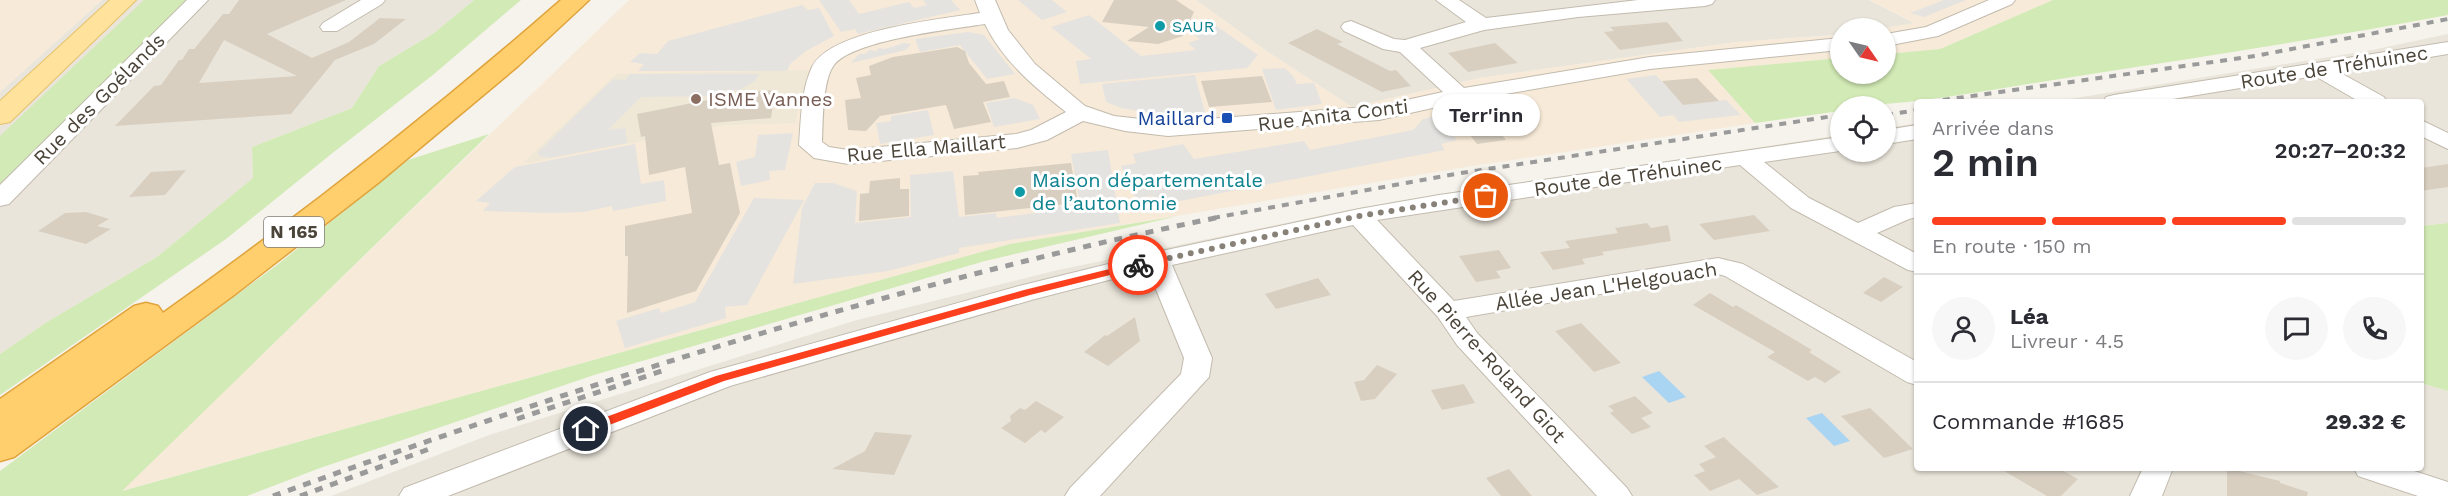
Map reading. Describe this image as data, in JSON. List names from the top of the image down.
{
  "streets": {
    "highway": ["N 165"],
    "street": [
      "Route de Tréhuinec",
      "Rue des Goélands",
      "Rue Anita Conti",
      "Rue Ella Maillart",
      "Allée Jean L'Helgouach",
      "Rue Pierre-Roland Giot"
    ]
  },
  "crossings": [
    ["Route de Tréhuinec", "Rue Pierre-Roland Giot"],
    ["Rue Anita Conti", "Rue Ella Maillart"],
    ["Allée Jean L'Helgouach", "Rue Pierre-Roland Giot"]
  ],
  "places": {
    "other": [
      "SAUR",
      "ISME Vannes",
      "Maison départementale de l’autonomie",
      "Terr'inn"
    ],
    "transit": ["Maillard"]
  },
  "north": "bottom right",
  "page": {
    "bubble": "Terr'inn",
    "heading": ["2 min", "Arrivée dans", "20:27–20:32"],
    "panel": [
      "Léa",
      "Livreur · 4.5",
      "Commande #1685",
      "29.32 €"
    ],
    "bar": "En route · 150 m"
  }
}
